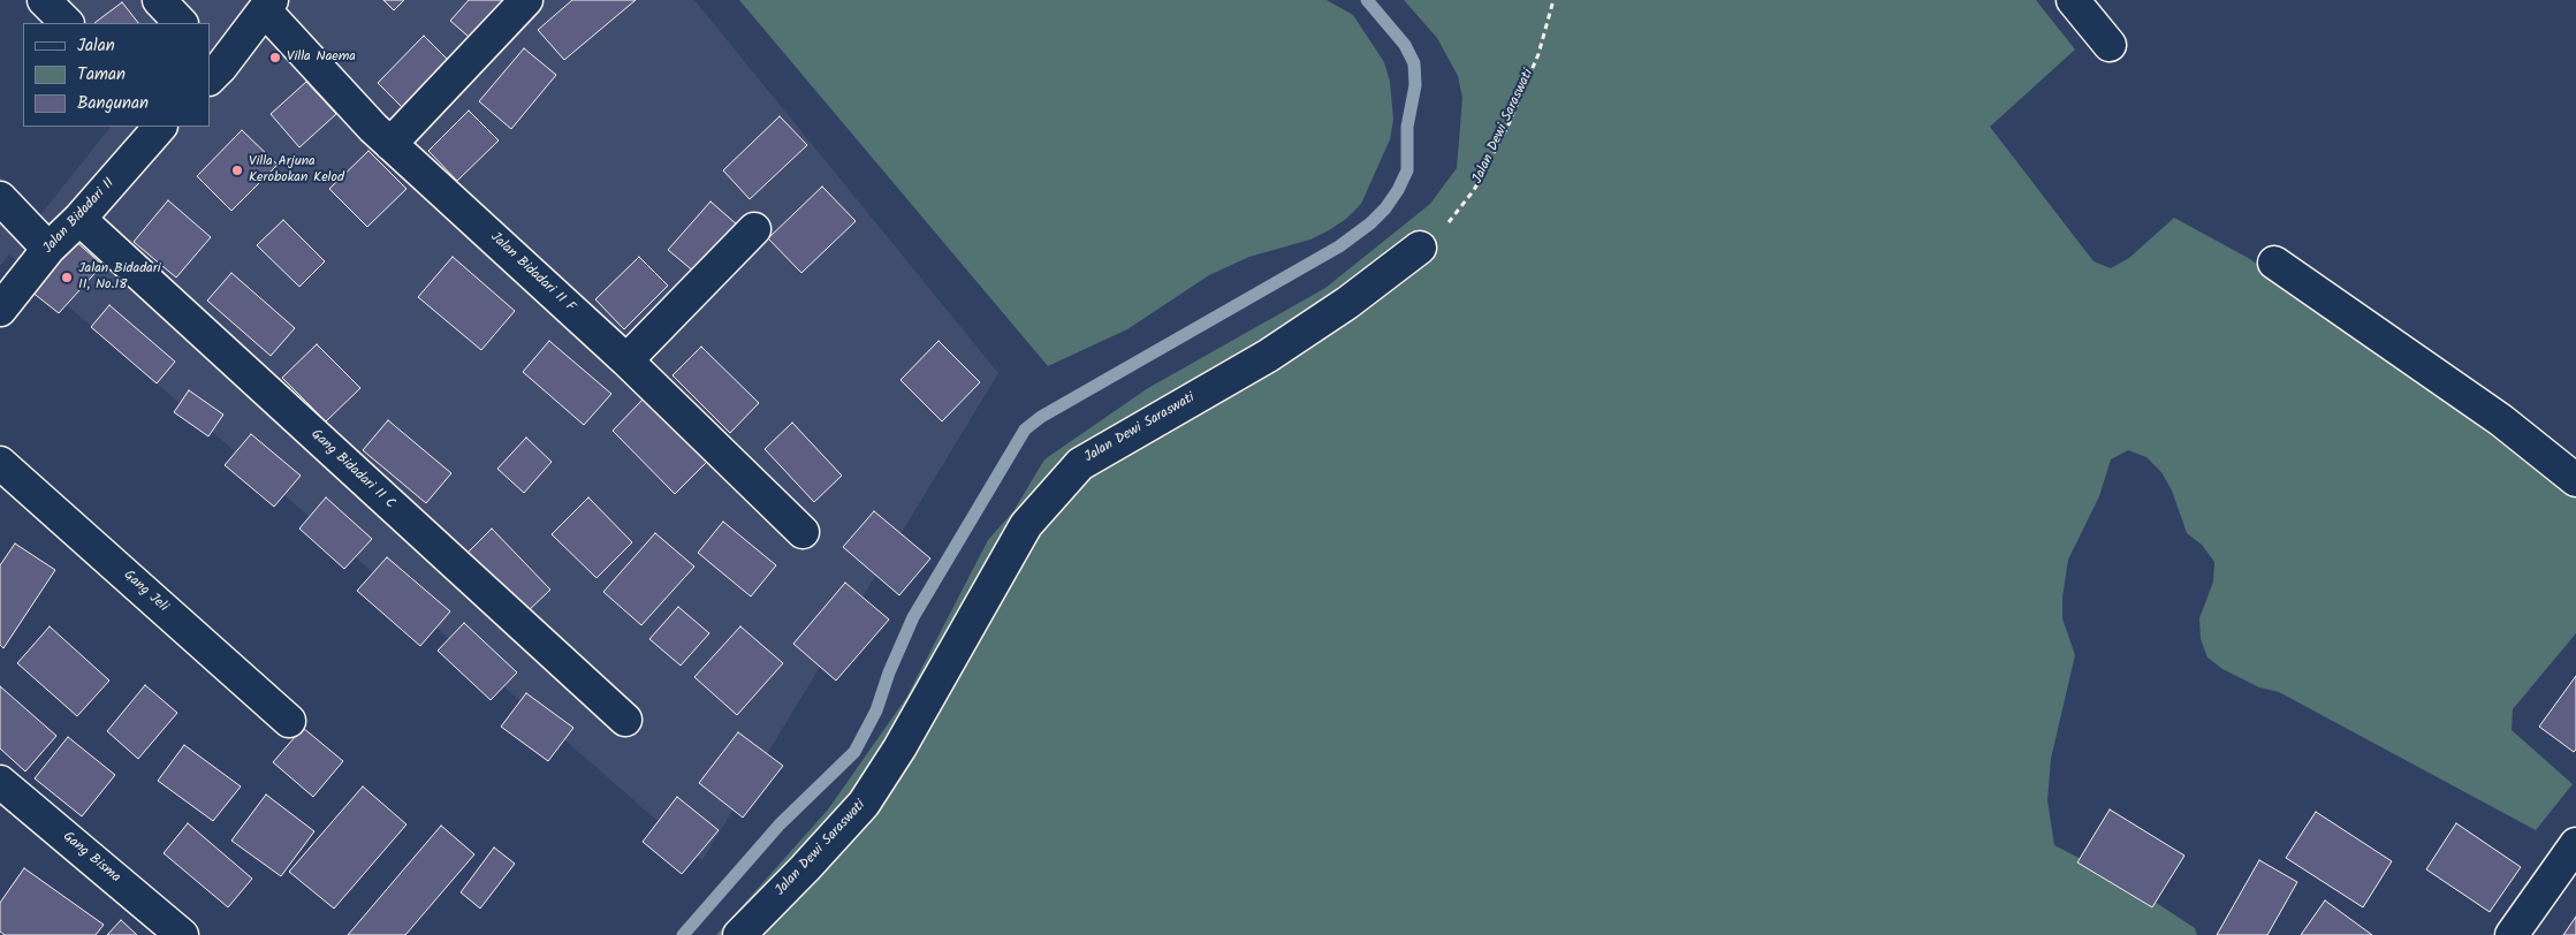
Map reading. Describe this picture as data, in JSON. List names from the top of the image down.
{
  "streets": {
    "street": [
      "Jalan Dewi Saraswati",
      "Jalan Bidadari II",
      "Jalan Bidadari II F",
      "Gang Bidadari II C",
      "Gang Jeli",
      "Gang Bisma"
    ]
  },
  "crossings": [
    ["Jalan Bidadari II", "Gang Bidadari II C"]
  ],
  "places": ["Villa Naema", "Villa Arjuna Kerobokan Kelod", "Jalan Bidadari II, No.18"],
  "legend": ["Jalan", "Taman", "Bangunan"]
}
